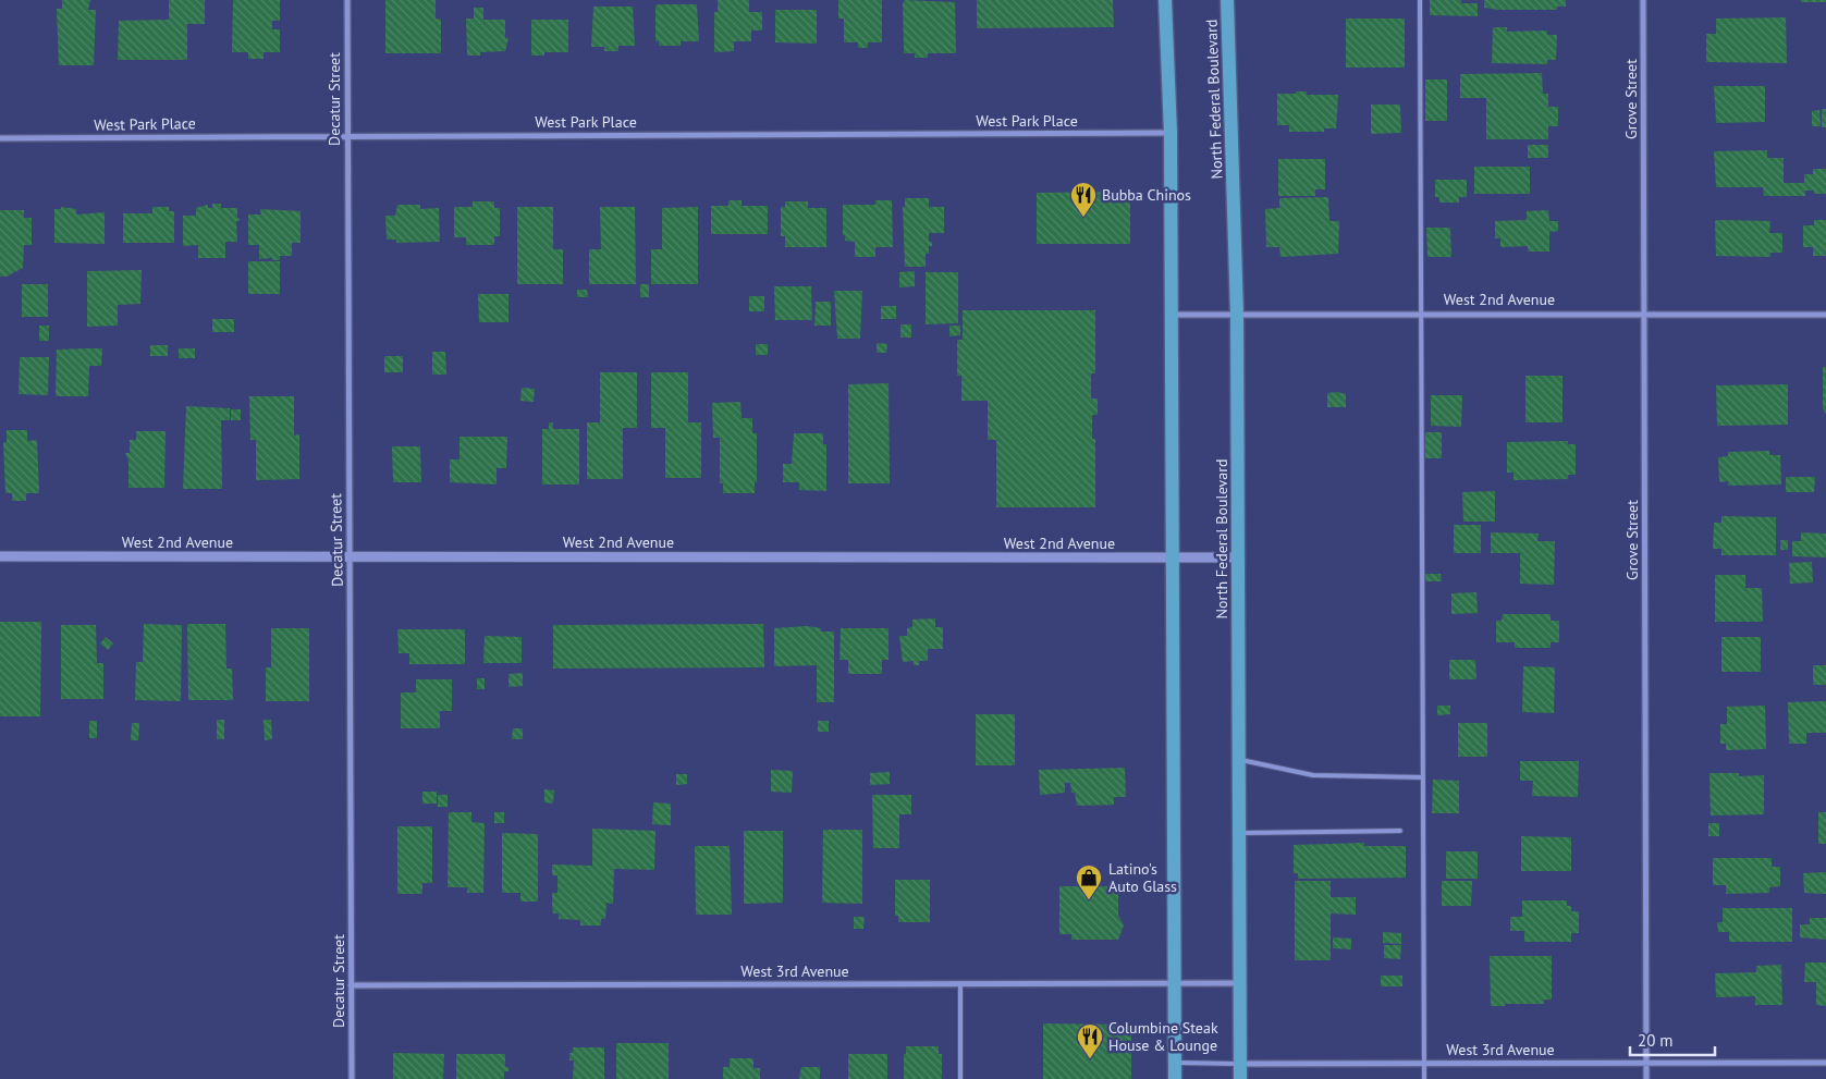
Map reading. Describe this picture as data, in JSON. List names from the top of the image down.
{
  "streets": {
    "main road": ["North Federal Boulevard"],
    "street": [
      "Decatur Street",
      "Grove Street",
      "West Park Place",
      "West 2nd Avenue",
      "West 3rd Avenue"
    ]
  },
  "crossings": [
    ["Decatur Street", "West Park Place"],
    ["Decatur Street", "West 2nd Avenue"],
    ["Decatur Street", "West 3rd Avenue"],
    ["North Federal Boulevard", "West 2nd Avenue"],
    ["North Federal Boulevard", "West 3rd Avenue"],
    ["Grove Street", "West 2nd Avenue"],
    ["Grove Street", "West 3rd Avenue"]
  ],
  "places": {
    "restaurant": ["Bubba Chinos", "Columbine Steak House & Lounge"],
    "shop": ["Latino's Auto Glass"]
  },
  "scale_bar": "20 m"
}
